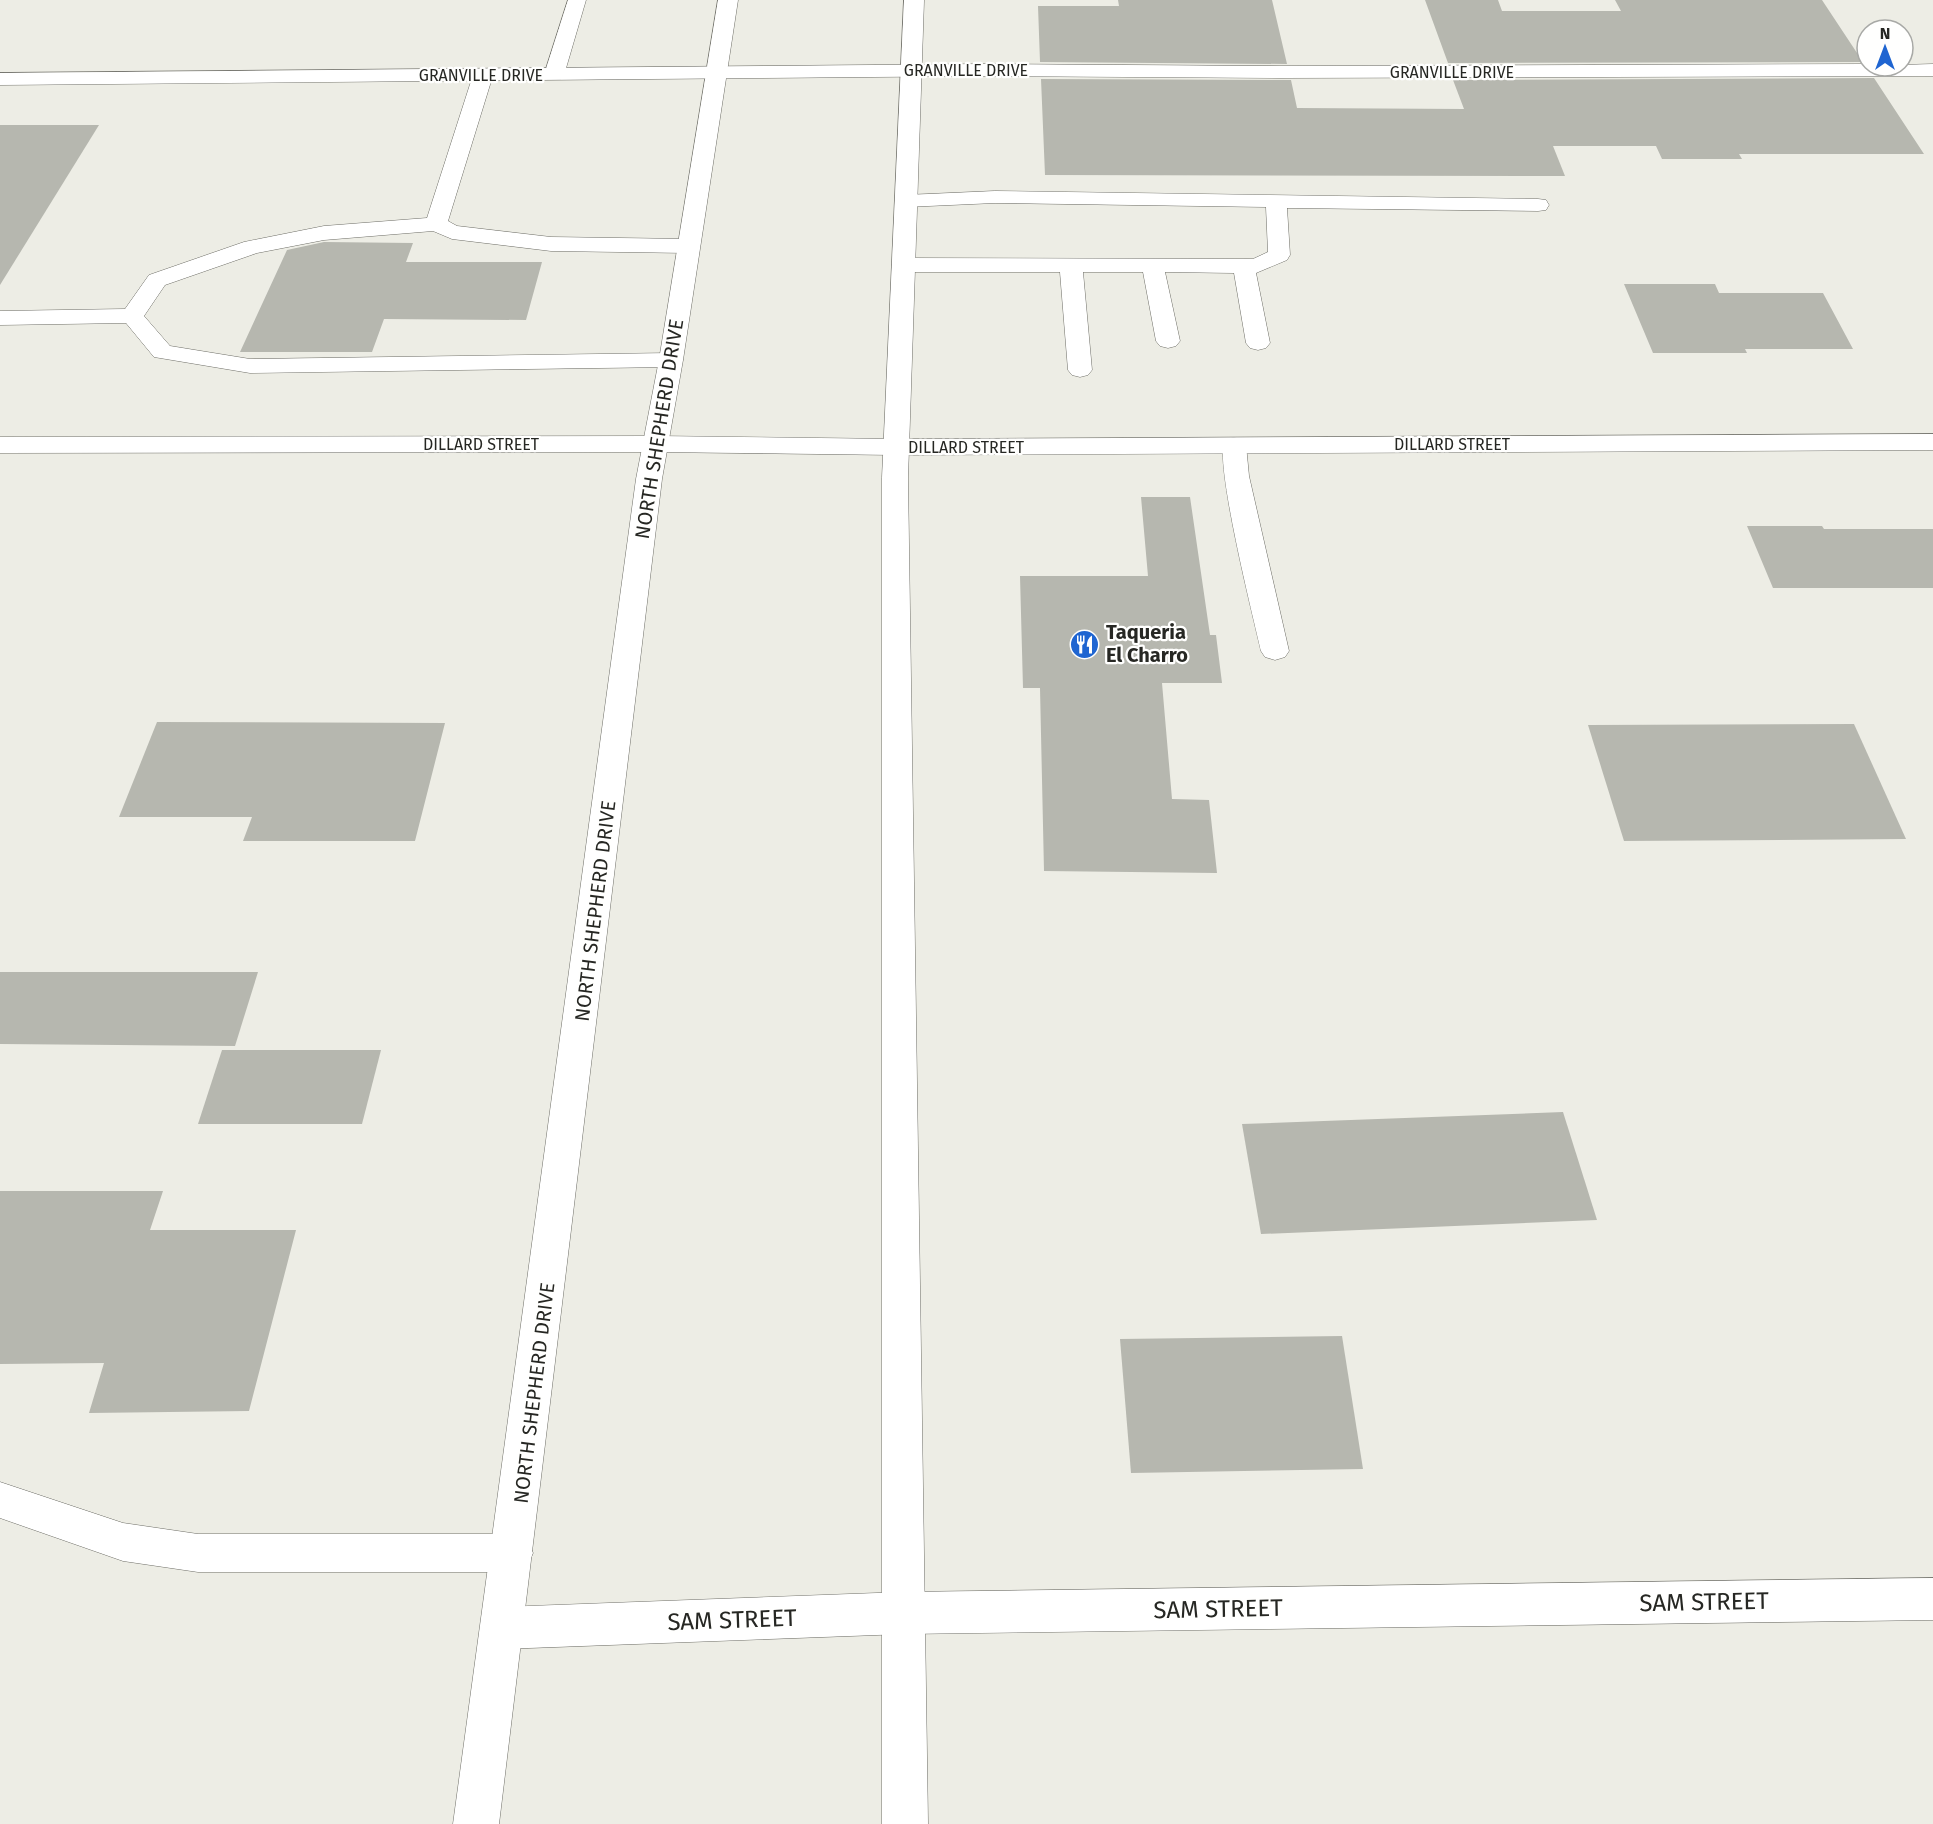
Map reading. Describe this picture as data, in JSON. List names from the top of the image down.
{
  "streets": {
    "street": [
      "GRANVILLE DRIVE",
      "NORTH SHEPHERD DRIVE",
      "DILLARD STREET",
      "SAM STREET"
    ]
  },
  "crossings": [
    ["GRANVILLE DRIVE", "NORTH SHEPHERD DRIVE"],
    ["NORTH SHEPHERD DRIVE", "DILLARD STREET"],
    ["NORTH SHEPHERD DRIVE", "SAM STREET"]
  ],
  "places": {
    "restaurant": ["Taqueria El Charro"]
  },
  "north": "top"
}
